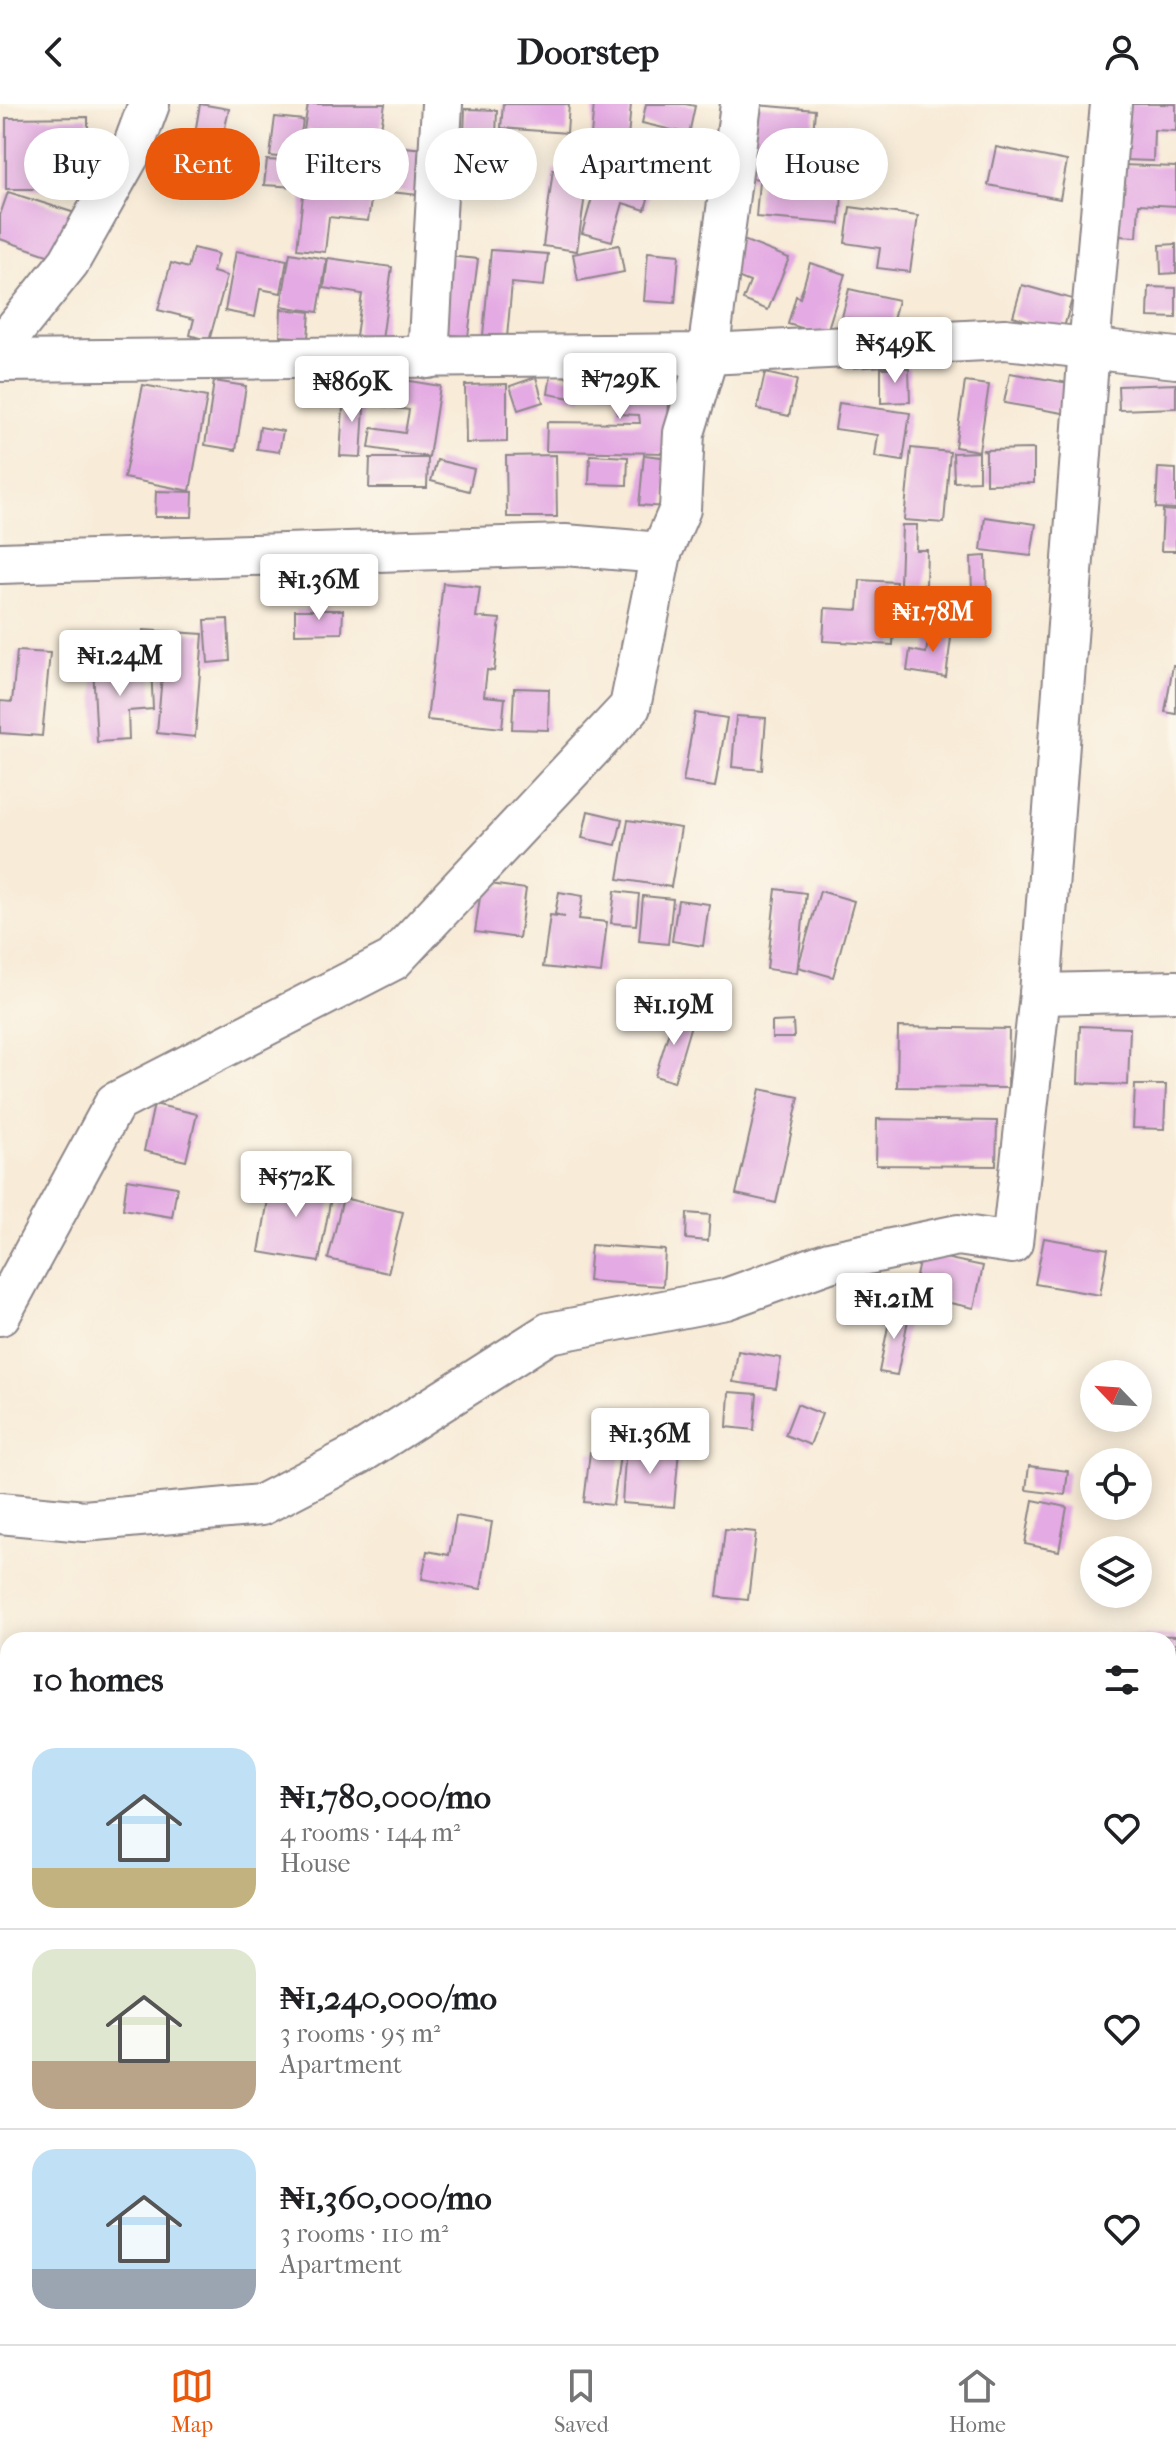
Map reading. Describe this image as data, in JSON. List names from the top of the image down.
{
  "north": "top left",
  "page": {
    "header": "Doorstep",
    "chip": [
      "Buy",
      "Rent",
      "Filters",
      "New",
      "Apartment",
      "House"
    ],
    "price": [
      "₦549K",
      "₦729K",
      "₦869K",
      "₦1.36M",
      "₦1.78M",
      "₦1.24M",
      "₦1.19M",
      "₦572K",
      "₦1.21M",
      "₦1.36M"
    ],
    "heading": "10 homes",
    "list": [
      {
        "name": "₦1,780,000/mo",
        "note": "4 rooms · 144 m² · House"
      },
      {
        "name": "₦1,240,000/mo",
        "note": "3 rooms · 95 m² · Apartment"
      },
      {
        "name": "₦1,360,000/mo",
        "note": "3 rooms · 110 m² · Apartment"
      }
    ],
    "tabs": ["Map", "Saved", "Home"]
  }
}
